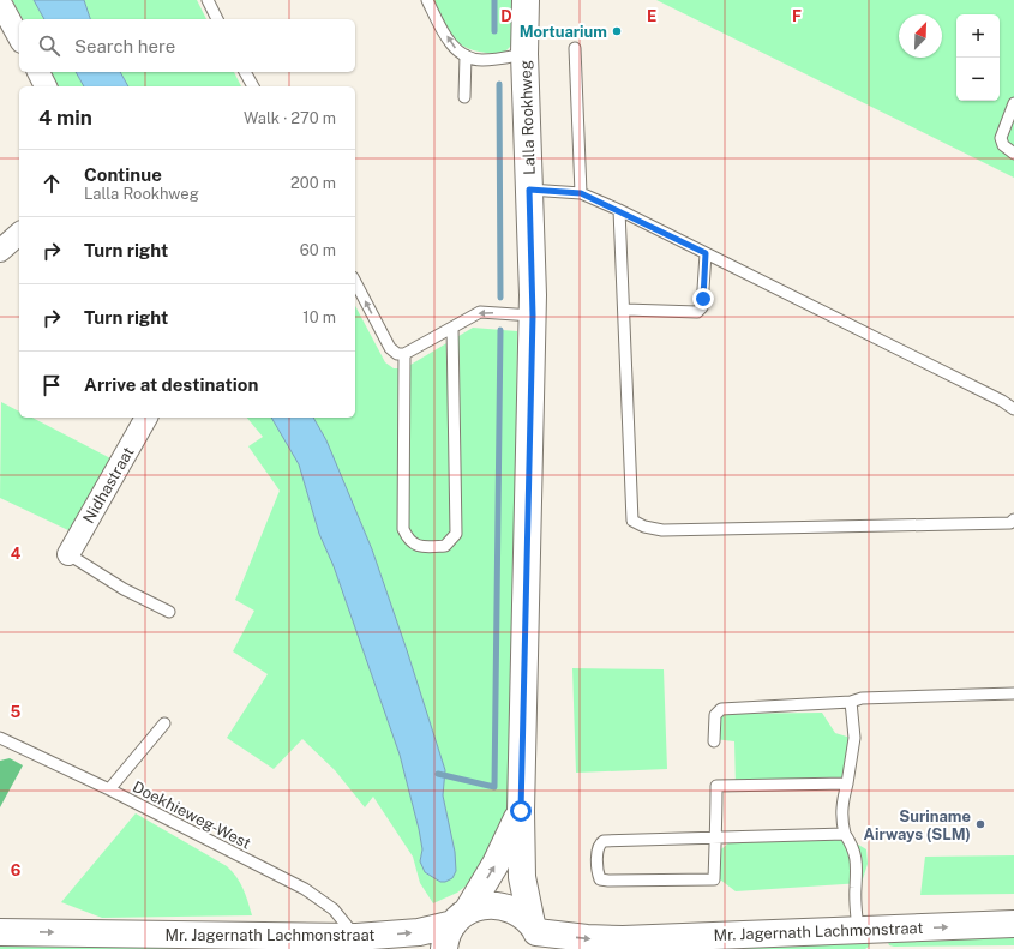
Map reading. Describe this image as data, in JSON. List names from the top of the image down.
{
  "streets": {
    "street": ["Lalla Rookhweg", "Nidhastraat", "Mr. Jagernath Lachmonstraat"],
    "lane": ["Doekhieweg-West"]
  },
  "crossings": [
    ["Lalla Rookhweg", "Mr. Jagernath Lachmonstraat"],
    ["Doekhieweg-West", "Mr. Jagernath Lachmonstraat"]
  ],
  "one_way": ["Mr. Jagernath Lachmonstraat"],
  "places": ["Mortuarium", "Suriname Airways (SLM)"],
  "north": "top right",
  "page": {
    "map_buttons": ["+", "−"],
    "search": "Search here",
    "heading": ["4 min", "Walk · 270 m"],
    "list": [
      ["Continue", "Lalla Rookhweg", "200 m"],
      ["Turn right", "60 m"],
      ["Turn right", "10 m"],
      "Arrive at destination"
    ]
  },
  "grid": {
    "columns": ["D", "E", "F"],
    "rows": ["4", "5", "6"]
  }
}
